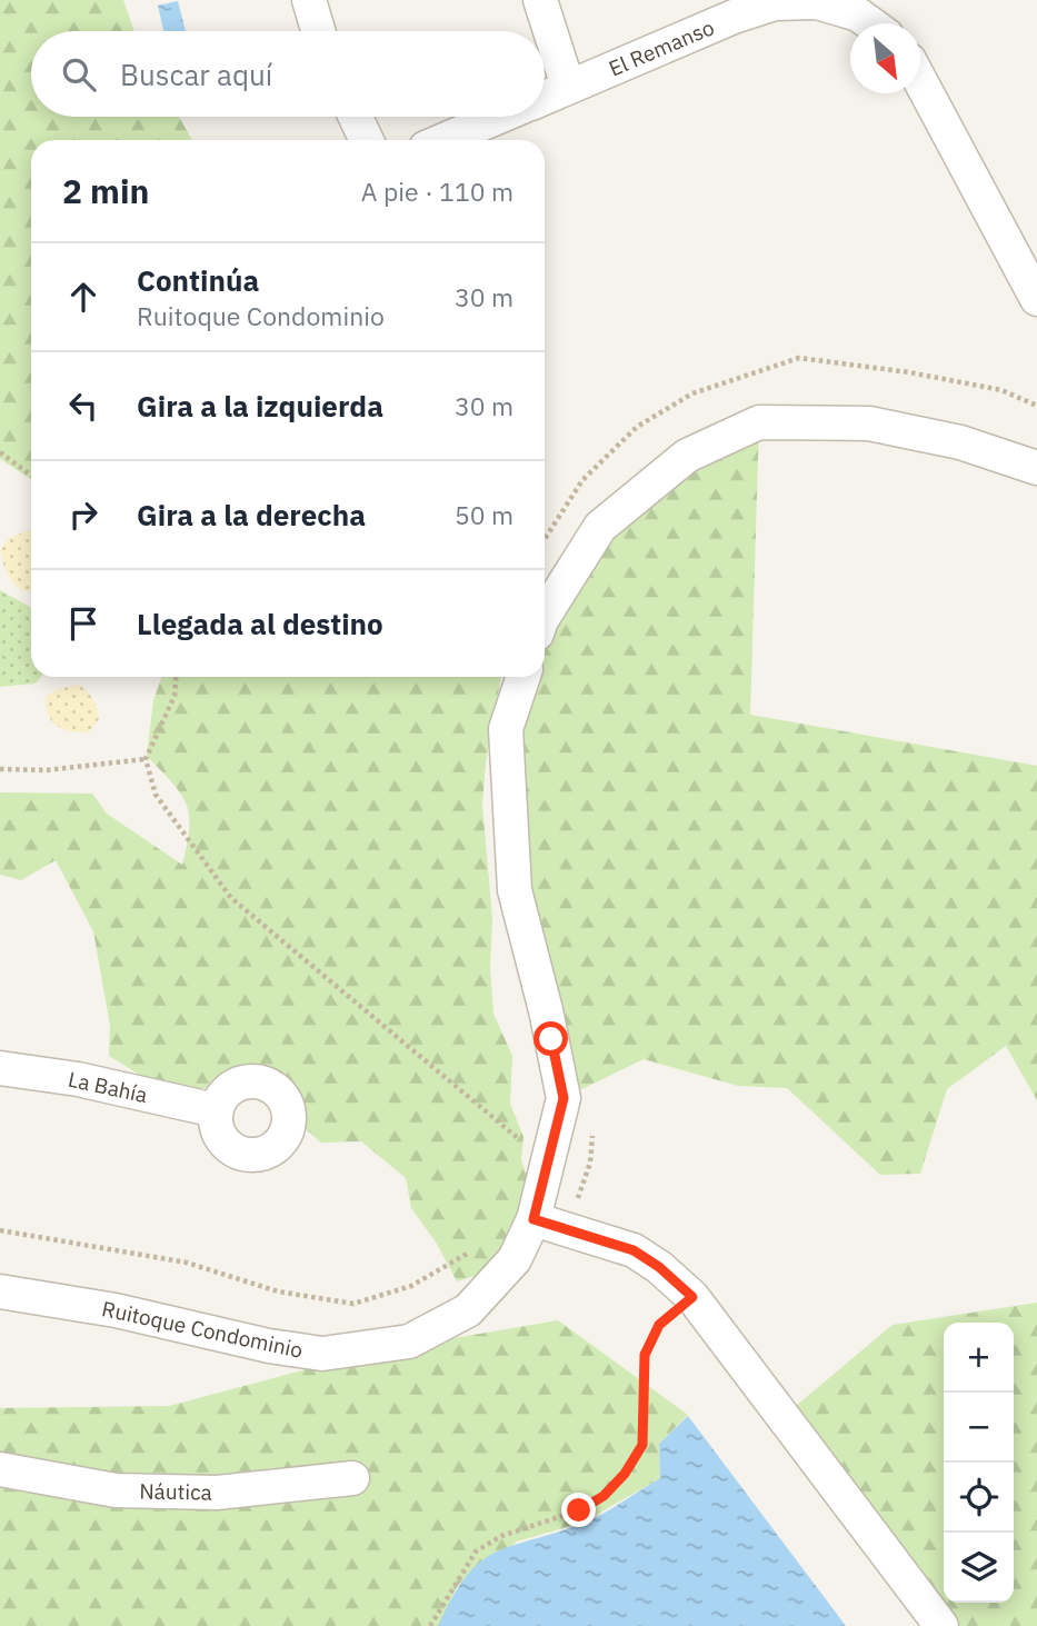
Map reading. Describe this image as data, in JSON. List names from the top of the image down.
{
  "streets": {
    "street": [
      "El Remanso",
      "La Bahía",
      "Ruitoque Condominio",
      "Náutica"
    ]
  },
  "north": "bottom right",
  "page": {
    "search": "Buscar aquí",
    "heading": ["2 min", "A pie · 110 m"],
    "list": [
      ["Continúa", "Ruitoque Condominio", "30 m"],
      ["Gira a la izquierda", "30 m"],
      ["Gira a la derecha", "50 m"],
      "Llegada al destino"
    ],
    "map_buttons": ["+", "−"]
  }
}
